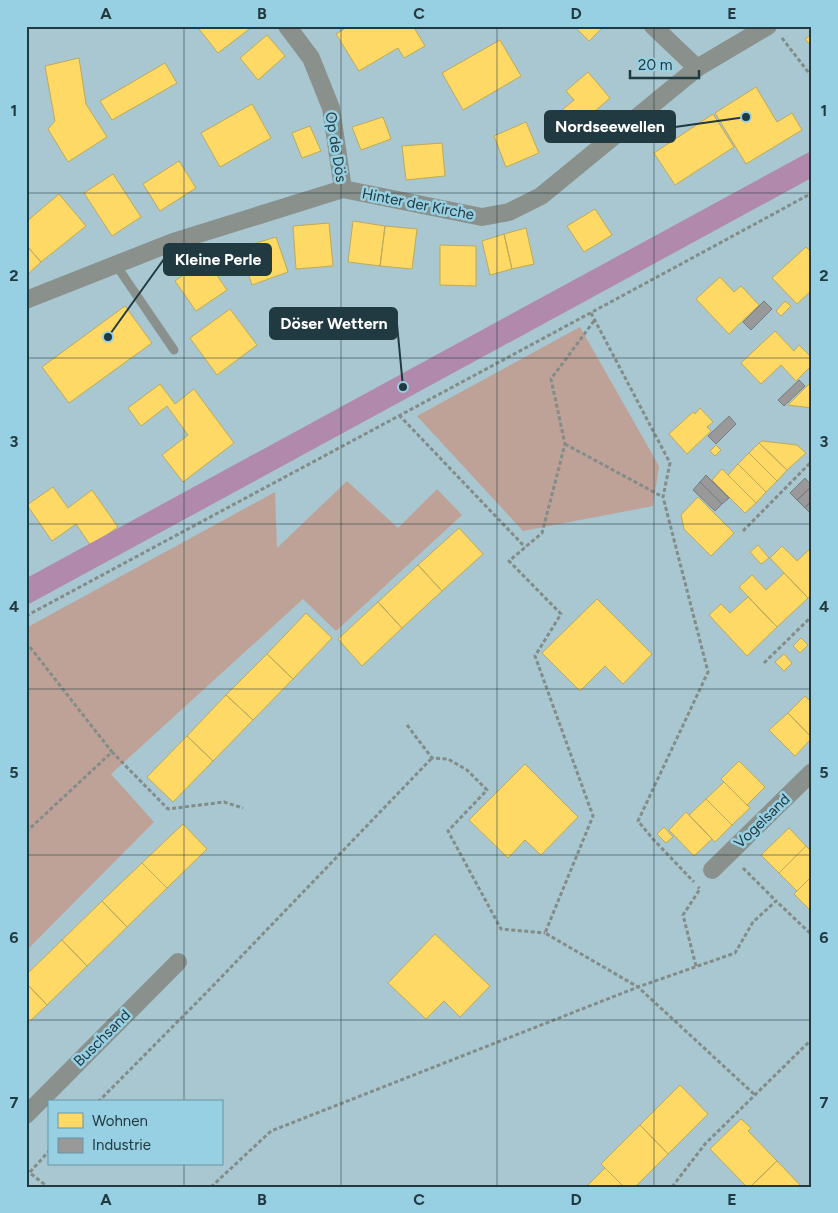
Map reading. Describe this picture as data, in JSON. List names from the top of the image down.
{
  "streets": {
    "street": [
      "Op de Dös",
      "Hinter der Kirche",
      "Vogelsand",
      "Buschsand"
    ]
  },
  "crossings": [
    ["Op de Dös", "Hinter der Kirche"]
  ],
  "places": ["Nordseewellen", "Kleine Perle", "Döser Wettern"],
  "legend": ["Wohnen", "Industrie"],
  "scale_bar": "20 m",
  "grid": {
    "columns": [
      "A",
      "B",
      "C",
      "D",
      "E"
    ],
    "rows": [
      "1",
      "2",
      "3",
      "4",
      "5",
      "6",
      "7"
    ]
  }
}
